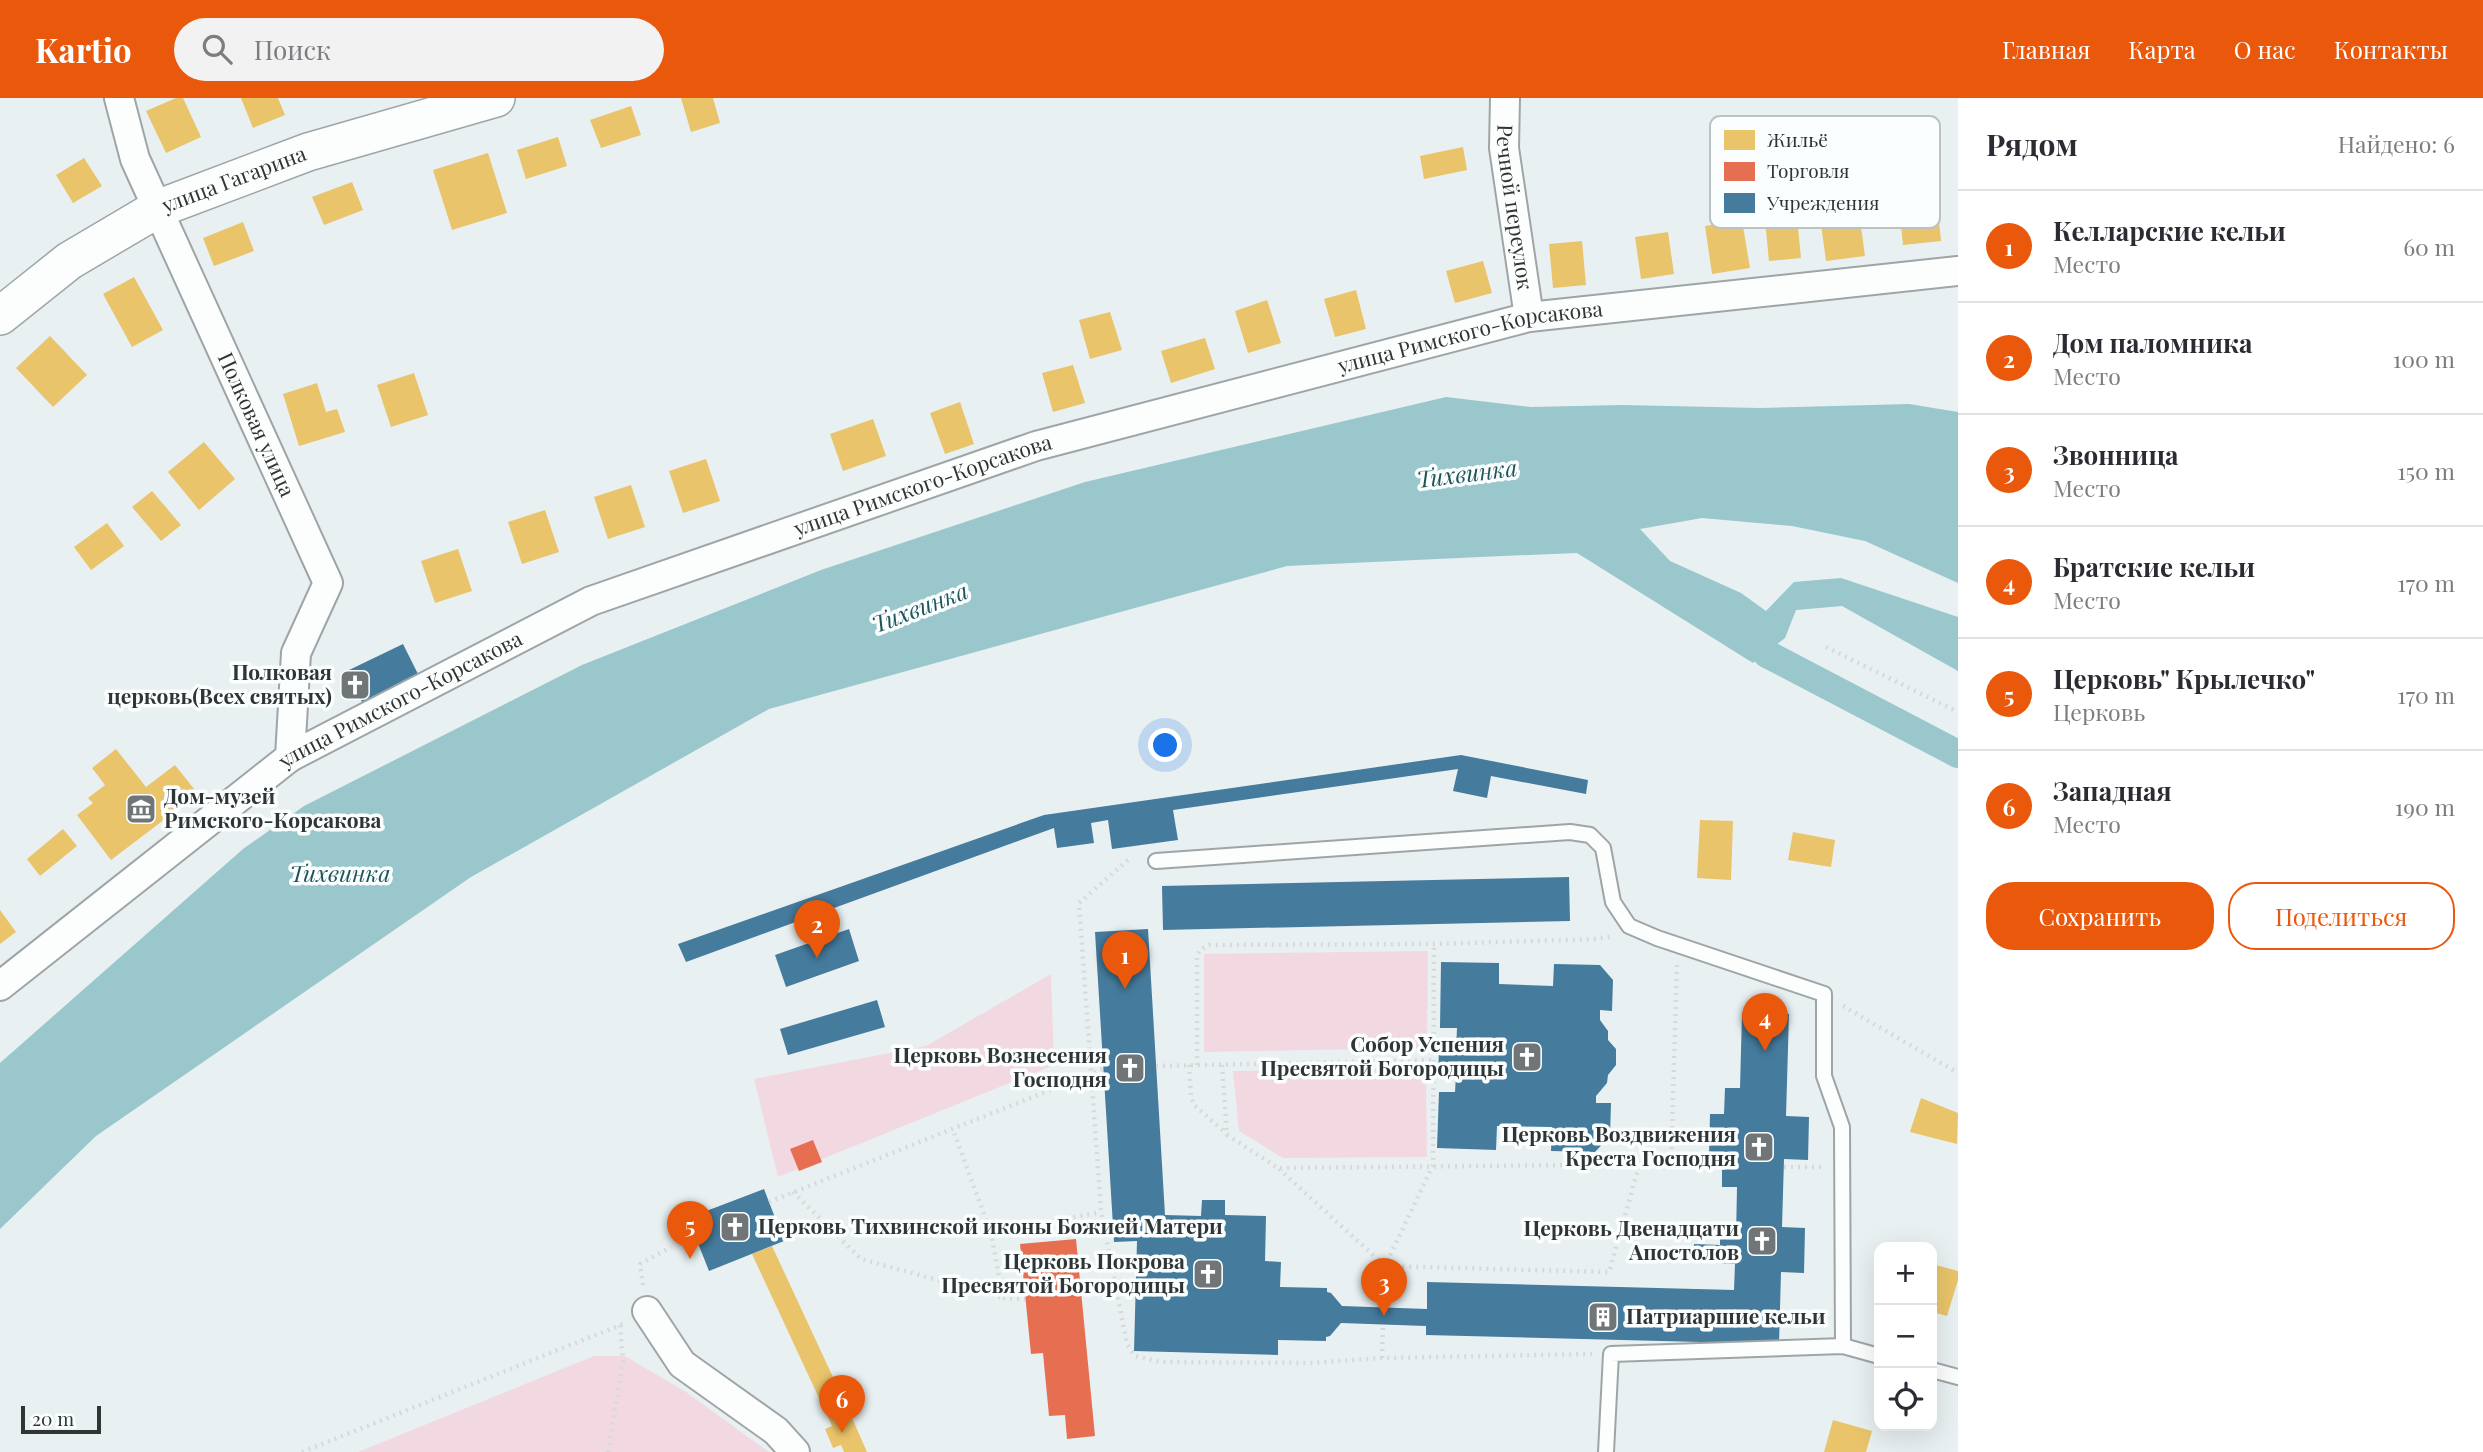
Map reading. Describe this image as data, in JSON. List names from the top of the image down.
{
  "streets": {
    "street": [
      "улица Гагарина",
      "Речной переулок",
      "улица Римского-Корсакова",
      "Полковая улица"
    ]
  },
  "crossings": [
    ["улица Гагарина", "Полковая улица"],
    ["Речной переулок", "улица Римского-Корсакова"],
    ["улица Римского-Корсакова", "Полковая улица"]
  ],
  "water": ["Тихвинка"],
  "places": {
    "church": [
      "Полковая церковь(Всех святых)",
      "Собор Успения Пресвятой Богородицы",
      "Церковь Вознесения Господня",
      "Церковь Воздвижения Креста Господня",
      "Церковь Тихвинской иконы Божией Матери",
      "Церковь Двенадцати Апостолов",
      "Церковь Покрова Пресвятой Богородицы"
    ],
    "museum": ["Дом-музей Римского-Корсакова"],
    "building": ["Патриаршие кельи"]
  },
  "legend": ["Жильё", "Торговля", "Учреждения"],
  "scale_bar": "20 m",
  "page": {
    "header": "Kartio",
    "search": "Поиск",
    "nav": [
      "Главная",
      "Карта",
      "О нас",
      "Контакты"
    ],
    "heading": ["Рядом", "Найдено: 6"],
    "list": [
      {
        "mark": "1",
        "name": "Келларские кельи",
        "note": "Место",
        "value": "60 m"
      },
      {
        "mark": "2",
        "name": "Дом паломника",
        "note": "Место",
        "value": "100 m"
      },
      {
        "mark": "3",
        "name": "Звонница",
        "note": "Место",
        "value": "150 m"
      },
      {
        "mark": "4",
        "name": "Братские кельи",
        "note": "Место",
        "value": "170 m"
      },
      {
        "mark": "5",
        "name": "Церковь\" Крылечко\"",
        "note": "Церковь",
        "value": "170 m"
      },
      {
        "mark": "6",
        "name": "Западная",
        "note": "Место",
        "value": "190 m"
      }
    ],
    "buttons": ["Сохранить", "Поделиться"],
    "pins": [
      "2",
      "1",
      "4",
      "5",
      "3",
      "6"
    ],
    "map_buttons": ["+", "−"],
    "scale": "20 m"
  }
}
